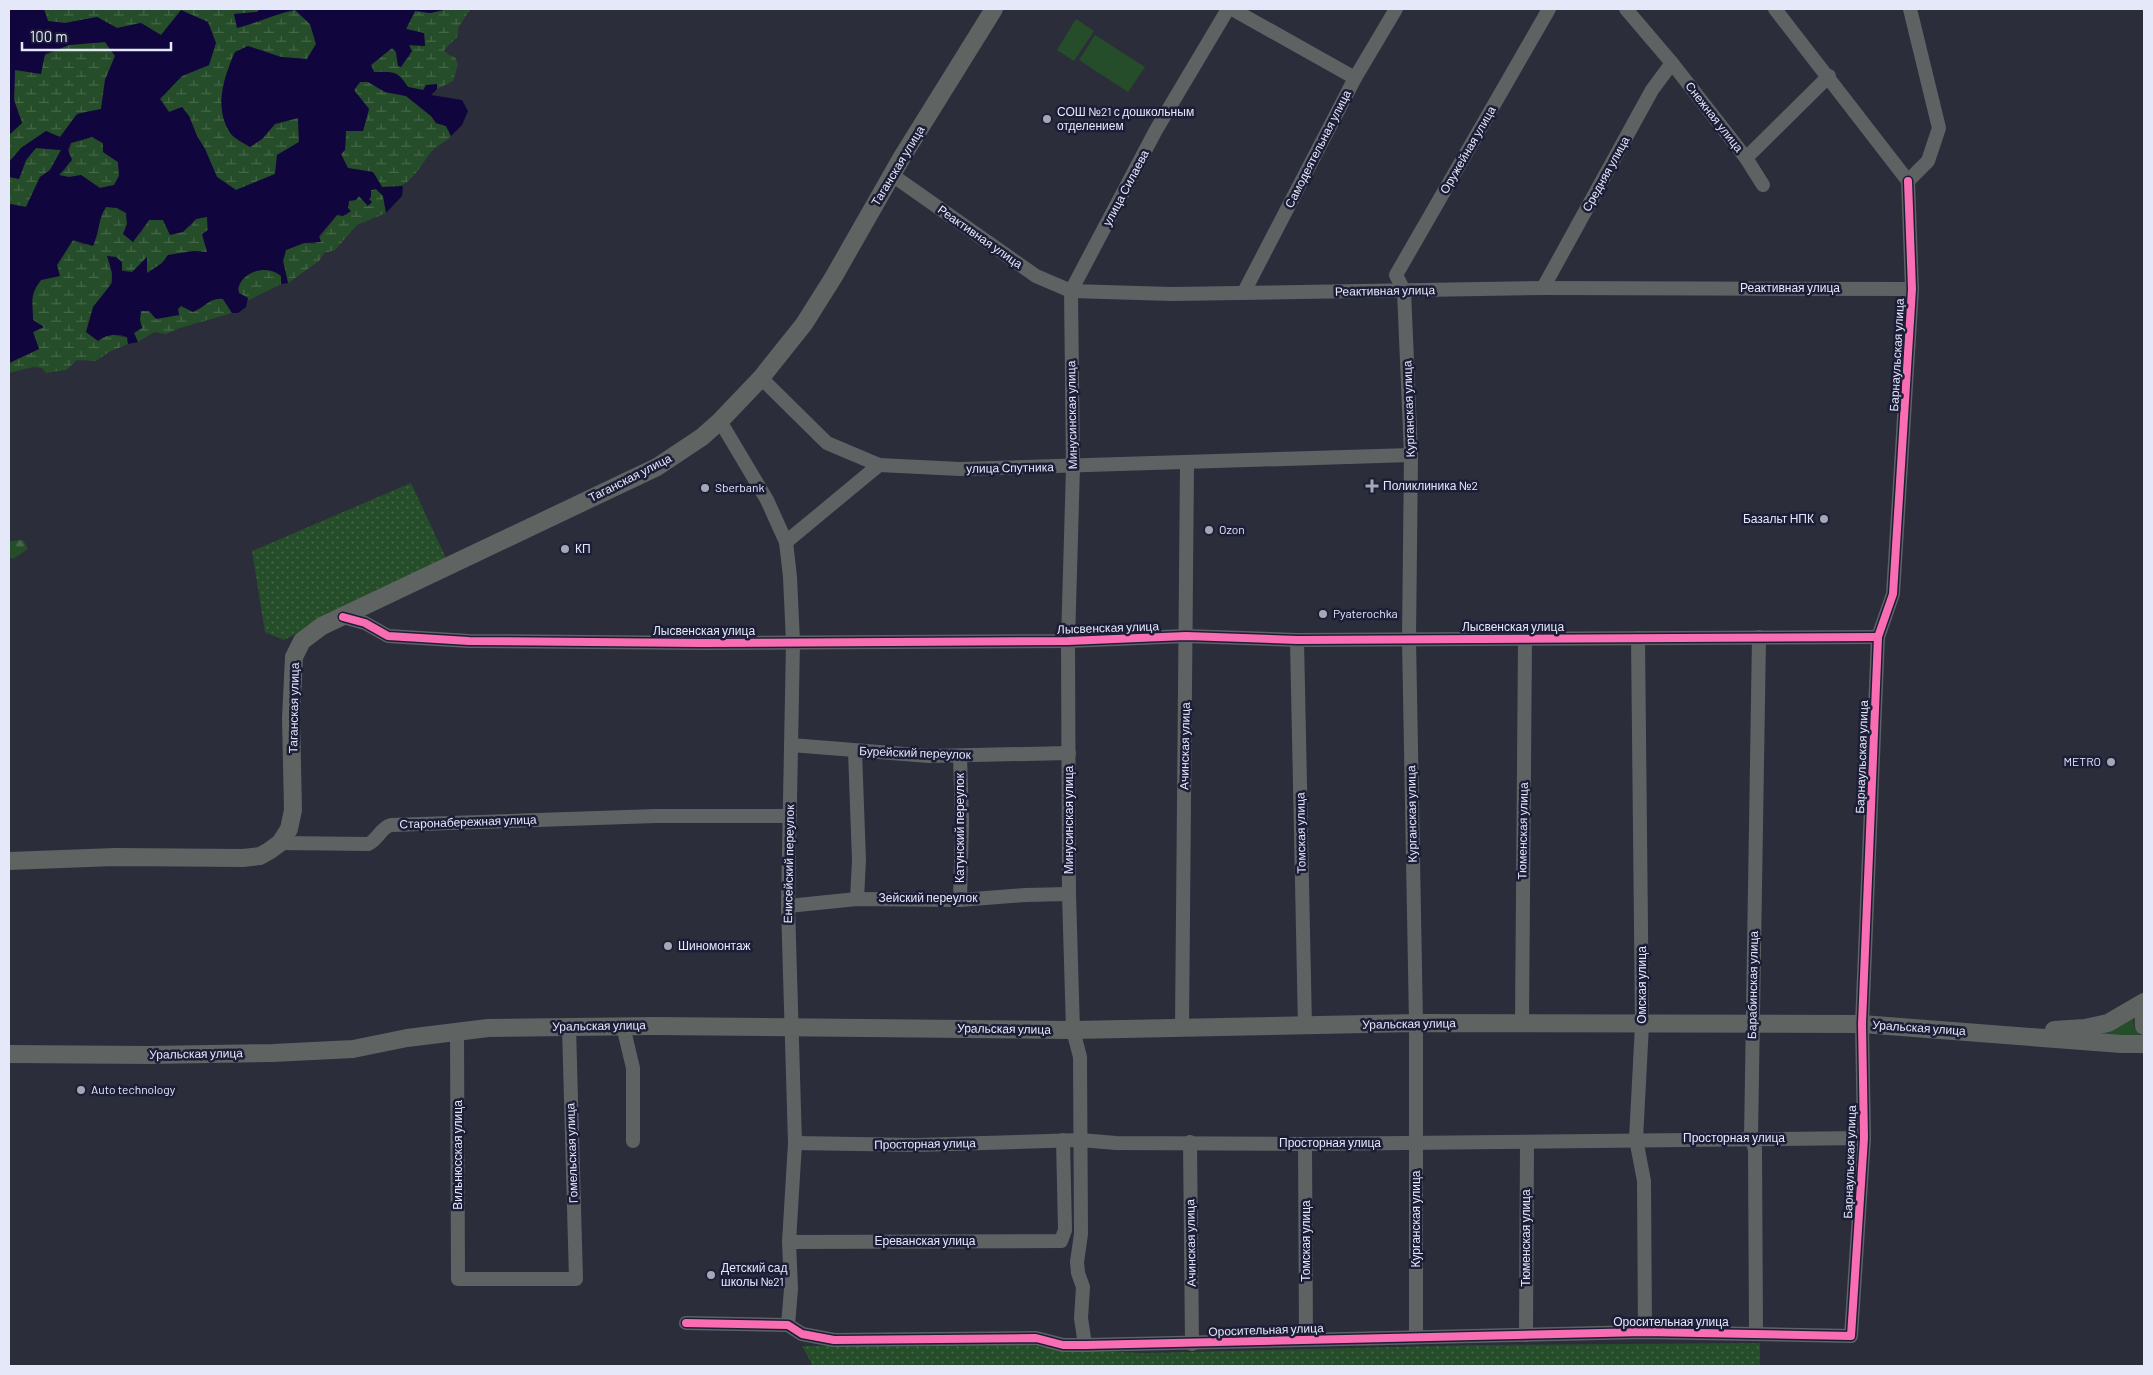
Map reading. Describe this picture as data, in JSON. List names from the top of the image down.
{
  "streets": {
    "main road": ["Таганская улица", "Уральская улица"],
    "street": [
      "Снежная улица",
      "Самодеятельная улица",
      "Оружейная улица",
      "Средняя улица",
      "улица Силаева",
      "Реактивная улица",
      "Барнаульская улица",
      "Курганская улица",
      "Минусинская улица",
      "улица Спутника",
      "Лысвенская улица",
      "Ачинская улица",
      "Бурейский переулок",
      "Старонабережная улица",
      "Катунский переулок",
      "Тюменская улица",
      "Томская улица",
      "Енисейский переулок",
      "Зейский переулок",
      "Омская улица",
      "Барабинская улица",
      "Просторная улица",
      "Гомельская улица",
      "Вильнюсская улица",
      "Ереванская улица",
      "Оросительная улица"
    ]
  },
  "crossings": [
    ["Снежная улица", "Средняя улица"],
    ["Самодеятельная улица", "Реактивная улица"],
    ["Оружейная улица", "Реактивная улица"],
    ["Оружейная улица", "Курганская улица"],
    ["Таганская улица", "Реактивная улица"],
    ["Таганская улица", "улица Спутника"],
    ["Таганская улица", "Лысвенская улица"],
    ["Таганская улица", "Старонабережная улица"],
    ["Таганская улица", "Енисейский переулок"],
    ["Средняя улица", "Реактивная улица"],
    ["улица Силаева", "Реактивная улица"],
    ["улица Силаева", "Минусинская улица"],
    ["Реактивная улица", "Барнаульская улица"],
    ["Реактивная улица", "Курганская улица"],
    ["Реактивная улица", "Минусинская улица"],
    ["Барнаульская улица", "Лысвенская улица"],
    ["Барнаульская улица", "Уральская улица"],
    ["Барнаульская улица", "Просторная улица"],
    ["Барнаульская улица", "Оросительная улица"],
    ["Курганская улица", "улица Спутника"],
    ["Курганская улица", "Лысвенская улица"],
    ["Курганская улица", "Уральская улица"],
    ["Курганская улица", "Просторная улица"],
    ["Курганская улица", "Оросительная улица"],
    ["Минусинская улица", "улица Спутника"],
    ["Минусинская улица", "Лысвенская улица"],
    ["Минусинская улица", "Бурейский переулок"],
    ["Минусинская улица", "Зейский переулок"],
    ["Минусинская улица", "Уральская улица"],
    ["Минусинская улица", "Просторная улица"],
    ["Минусинская улица", "Оросительная улица"],
    ["улица Спутника", "Ачинская улица"],
    ["Лысвенская улица", "Ачинская улица"],
    ["Лысвенская улица", "Тюменская улица"],
    ["Лысвенская улица", "Томская улица"],
    ["Лысвенская улица", "Енисейский переулок"],
    ["Лысвенская улица", "Омская улица"],
    ["Лысвенская улица", "Барабинская улица"],
    ["Ачинская улица", "Уральская улица"],
    ["Ачинская улица", "Просторная улица"],
    ["Ачинская улица", "Оросительная улица"],
    ["Бурейский переулок", "Катунский переулок"],
    ["Бурейский переулок", "Енисейский переулок"],
    ["Старонабережная улица", "Енисейский переулок"],
    ["Катунский переулок", "Зейский переулок"],
    ["Тюменская улица", "Уральская улица"],
    ["Тюменская улица", "Просторная улица"],
    ["Тюменская улица", "Оросительная улица"],
    ["Томская улица", "Уральская улица"],
    ["Томская улица", "Просторная улица"],
    ["Томская улица", "Оросительная улица"],
    ["Енисейский переулок", "Зейский переулок"],
    ["Енисейский переулок", "Уральская улица"],
    ["Енисейский переулок", "Просторная улица"],
    ["Енисейский переулок", "Ереванская улица"],
    ["Енисейский переулок", "Оросительная улица"],
    ["Омская улица", "Уральская улица"],
    ["Омская улица", "Просторная улица"],
    ["Омская улица", "Оросительная улица"],
    ["Барабинская улица", "Уральская улица"],
    ["Барабинская улица", "Просторная улица"],
    ["Барабинская улица", "Оросительная улица"],
    ["Уральская улица", "Гомельская улица"],
    ["Уральская улица", "Вильнюсская улица"],
    ["Просторная улица", "Ереванская улица"],
    ["Гомельская улица", "Вильнюсская улица"]
  ],
  "places": {
    "other": [
      "СОШ №21 с дошкольным отделением",
      "Sberbank",
      "Базальт НПК",
      "Ozon",
      "КП",
      "Pyaterochka",
      "METRO",
      "Шиномонтаж",
      "Auto technology",
      "Детский сад школы №21"
    ],
    "health": ["Поликлиника №2"]
  },
  "scale_bar": "100 m"
}
